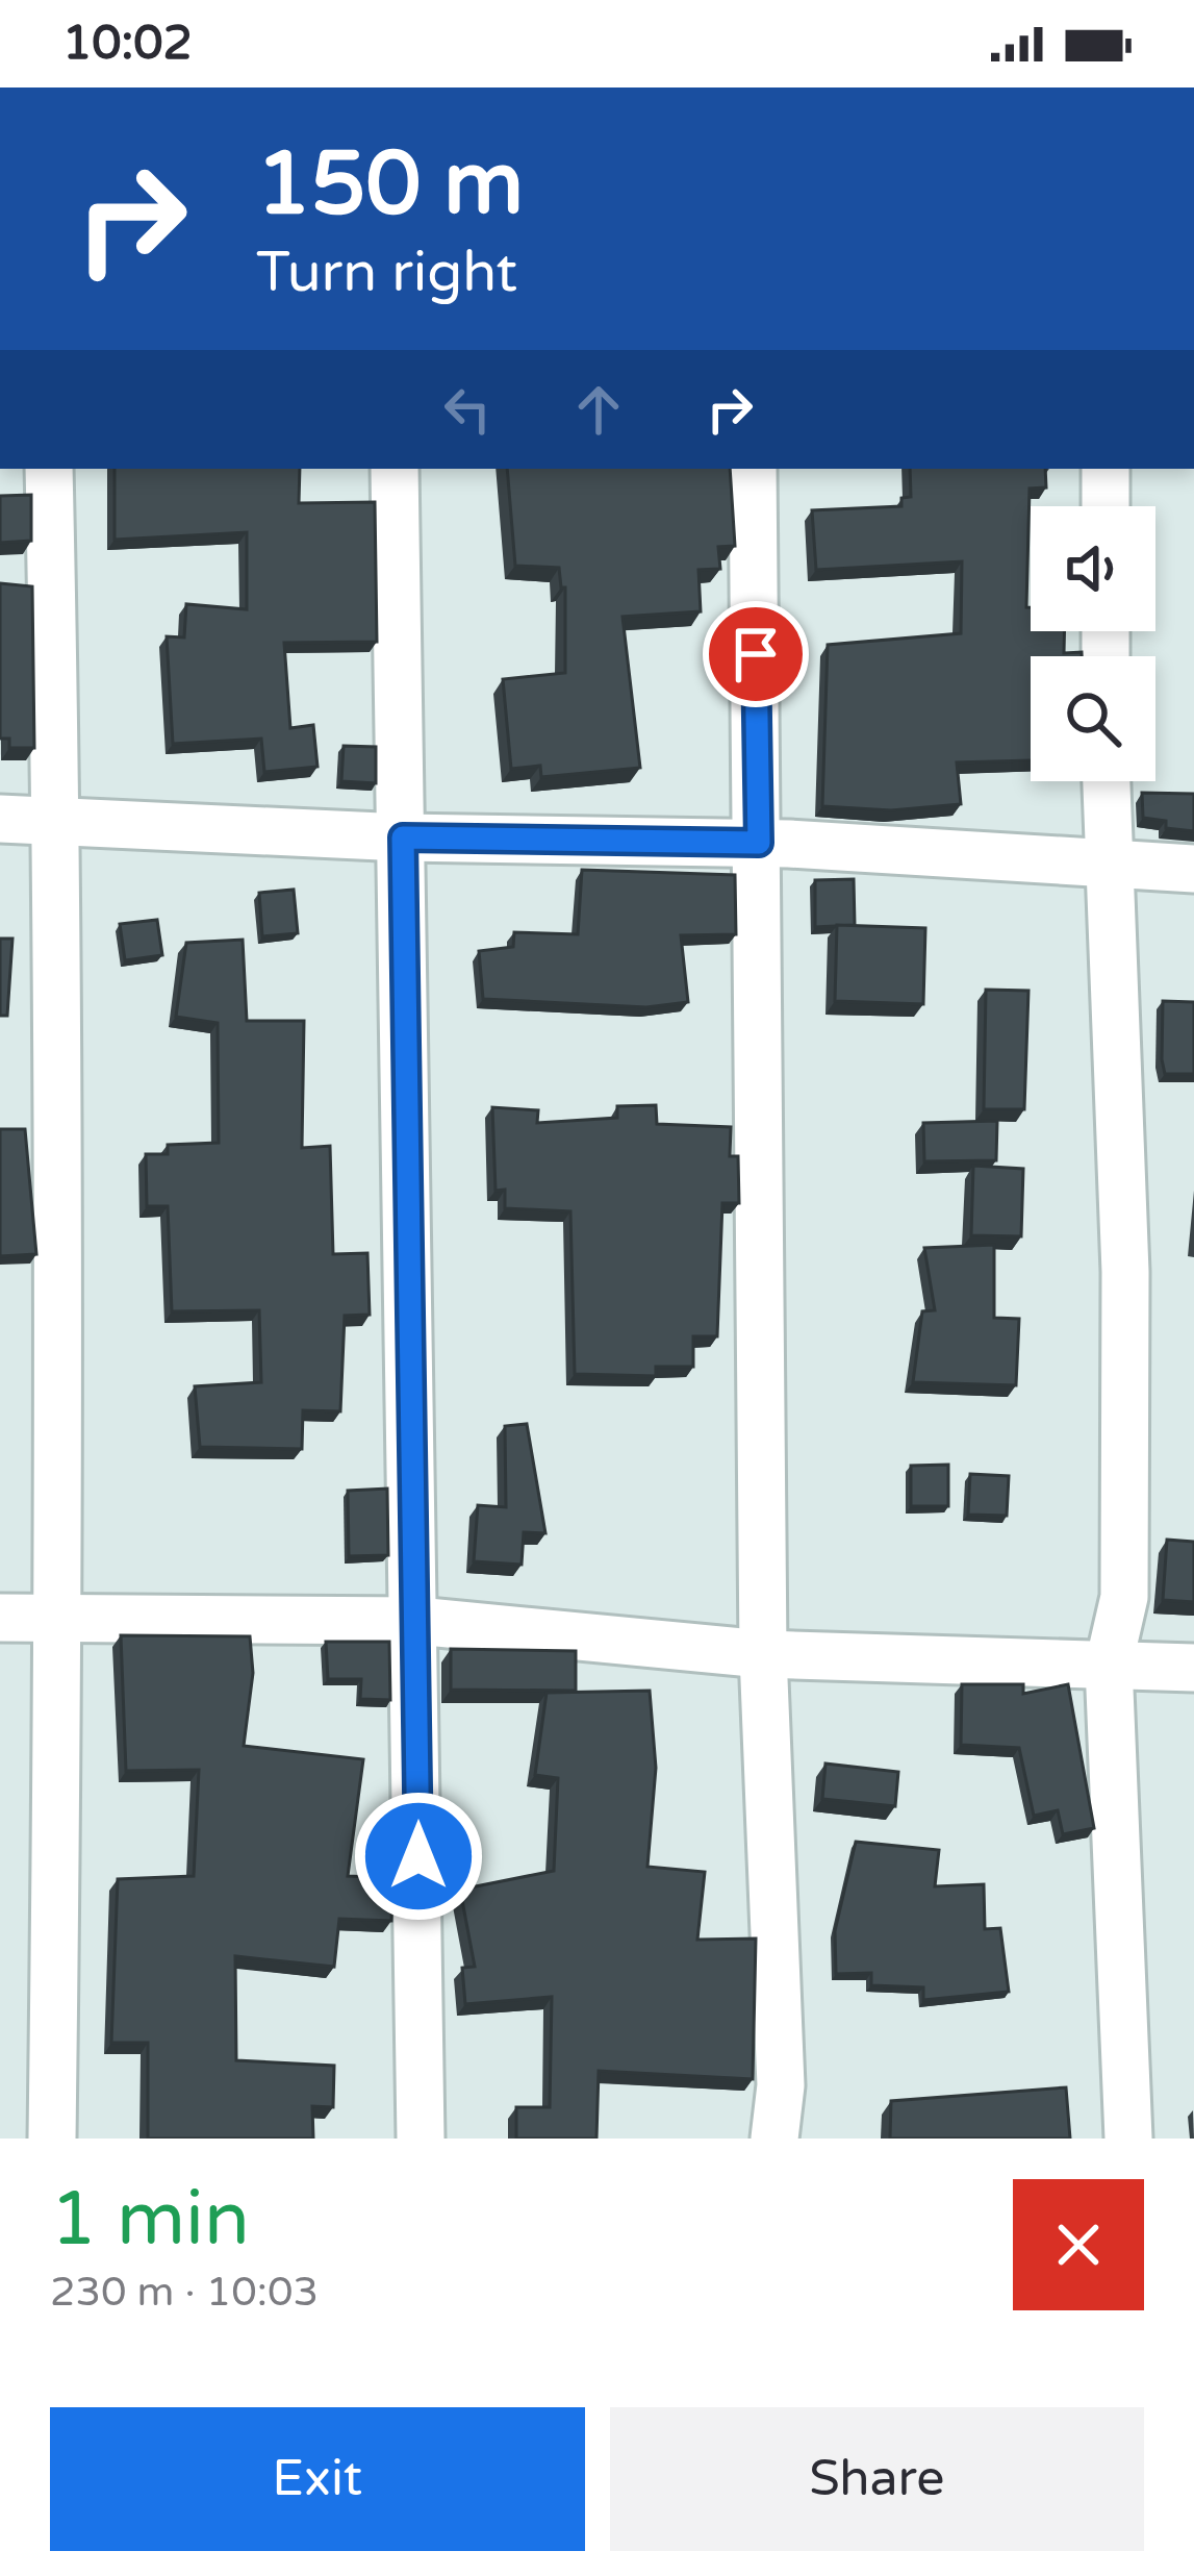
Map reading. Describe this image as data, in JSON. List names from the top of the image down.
{
  "page": {
    "status": "10:02",
    "turn": ["150 m", "Turn right"],
    "heading": ["1 min", "230 m · 10:03"],
    "buttons": ["Exit", "Share"]
  }
}
